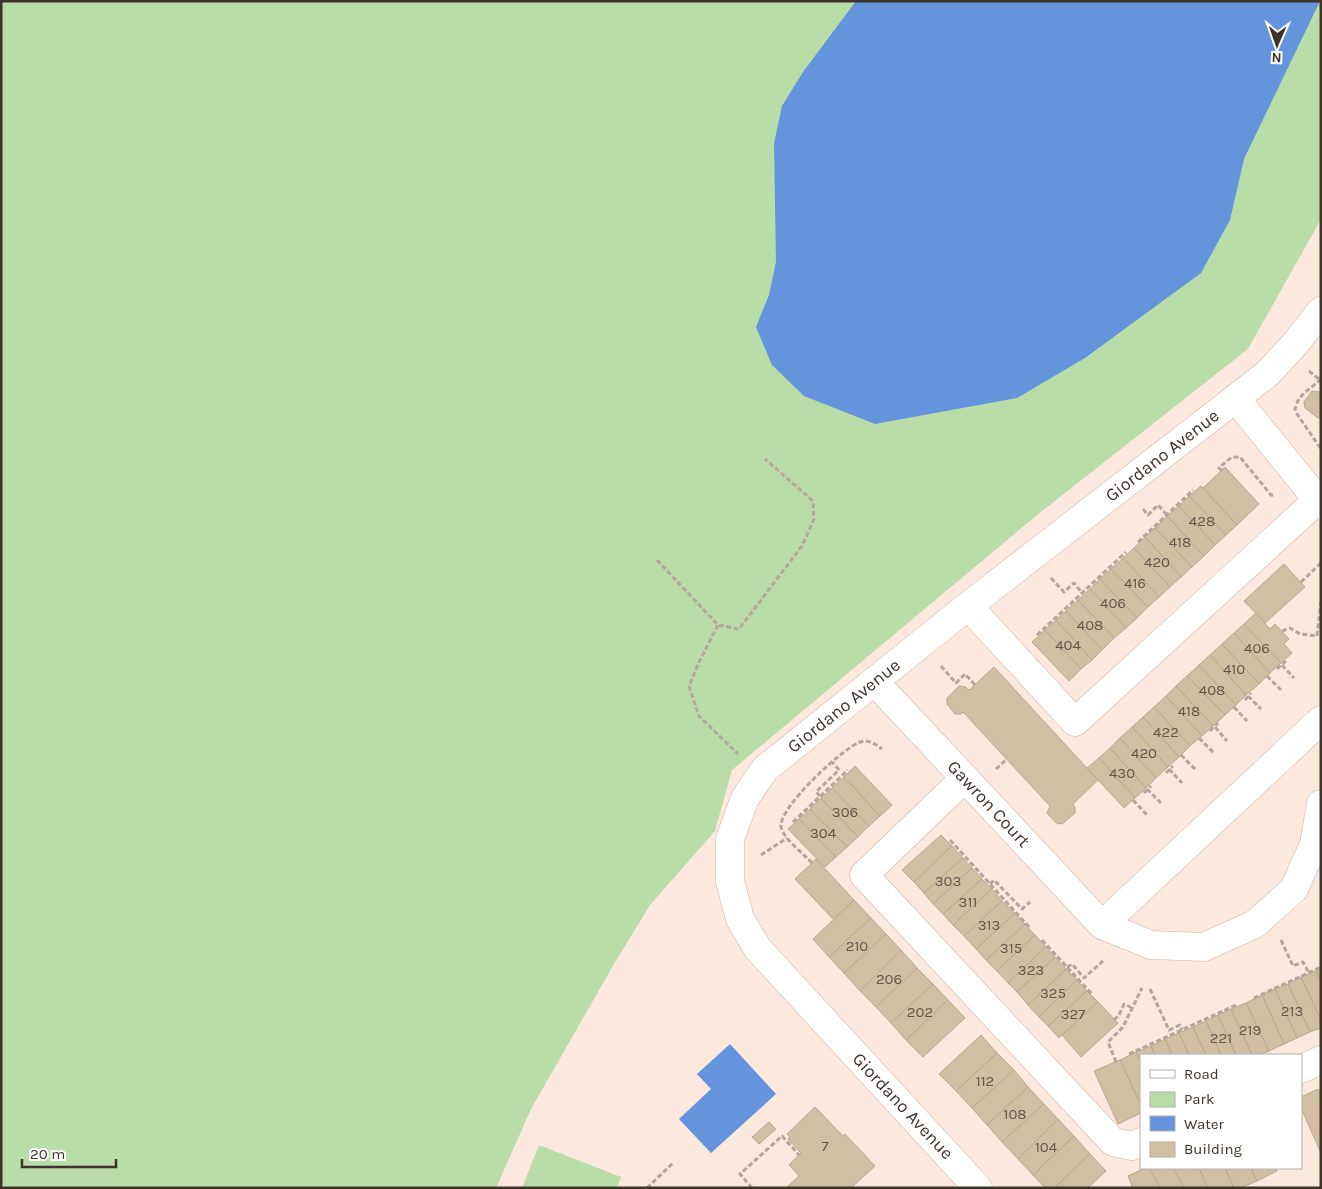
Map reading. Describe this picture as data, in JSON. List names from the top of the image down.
{
  "streets": {
    "street": ["Giordano Avenue", "Gawron Court"]
  },
  "crossings": [
    ["Giordano Avenue", "Gawron Court"]
  ],
  "house_numbers": [
    "428",
    "418",
    "420",
    "416",
    "406",
    "408",
    "404",
    "406",
    "410",
    "408",
    "418",
    "422",
    "420",
    "430",
    "306",
    "304",
    "303",
    "311",
    "313",
    "210",
    "315",
    "323",
    "206",
    "325",
    "213",
    "202",
    "327",
    "219",
    "221",
    "112",
    "108",
    "7",
    "104"
  ],
  "legend": [
    "Road",
    "Park",
    "Water",
    "Building"
  ],
  "scale_bar": "20 m",
  "north": "bottom"
}
